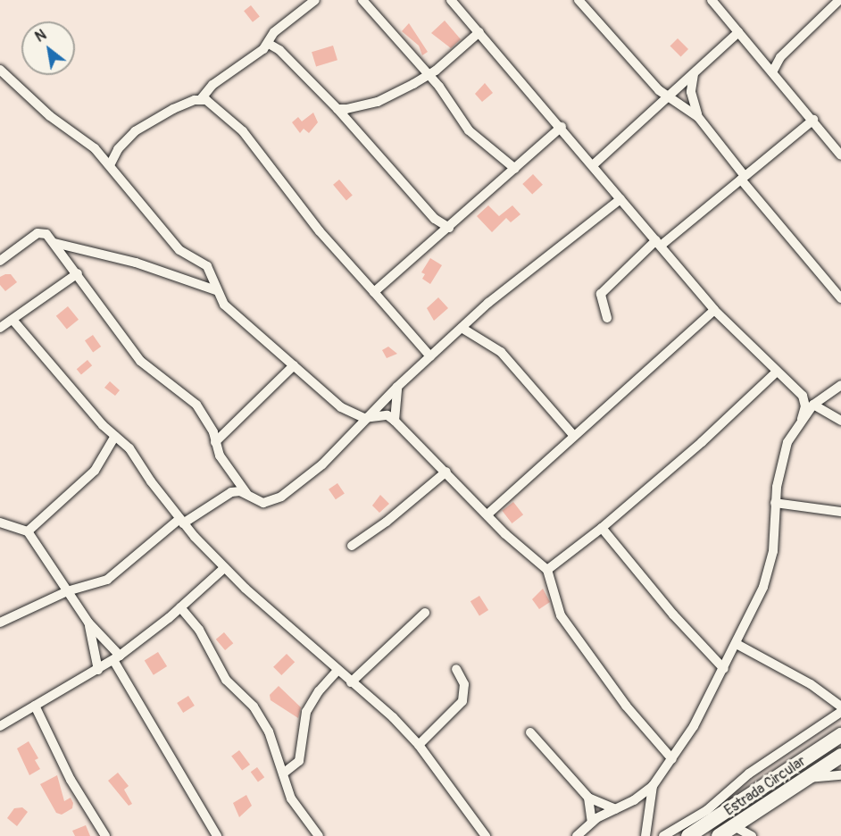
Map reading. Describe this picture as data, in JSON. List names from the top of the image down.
{
  "streets": {
    "main road": ["Estrada Circular"]
  },
  "north": "top left"
}
